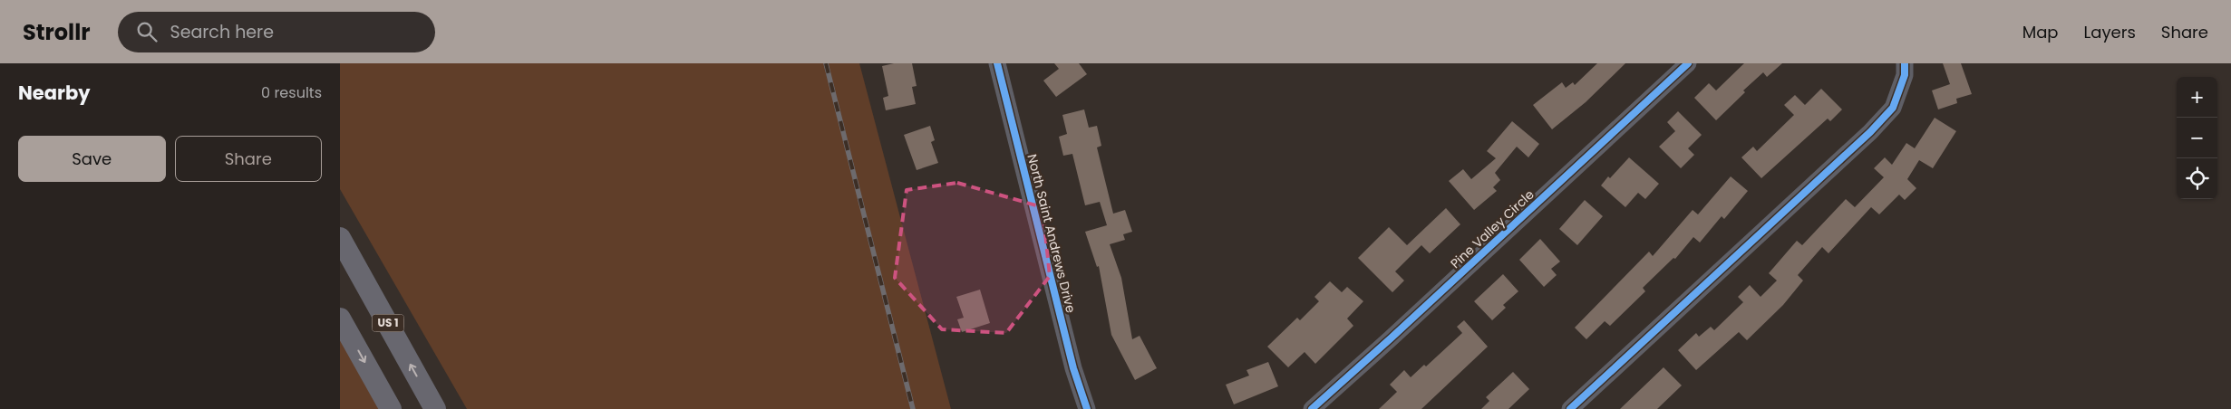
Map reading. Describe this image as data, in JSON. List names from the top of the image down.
{
  "streets": {
    "main road": ["US 1"],
    "street": ["Pine Valley Circle", "North Saint Andrews Drive"]
  },
  "page": {
    "header": "Strollr",
    "search": "Search here",
    "nav": ["Map", "Layers", "Share"],
    "heading": ["Nearby", "0 results"],
    "map_buttons": ["+", "−"],
    "buttons": ["Save", "Share"]
  }
}
